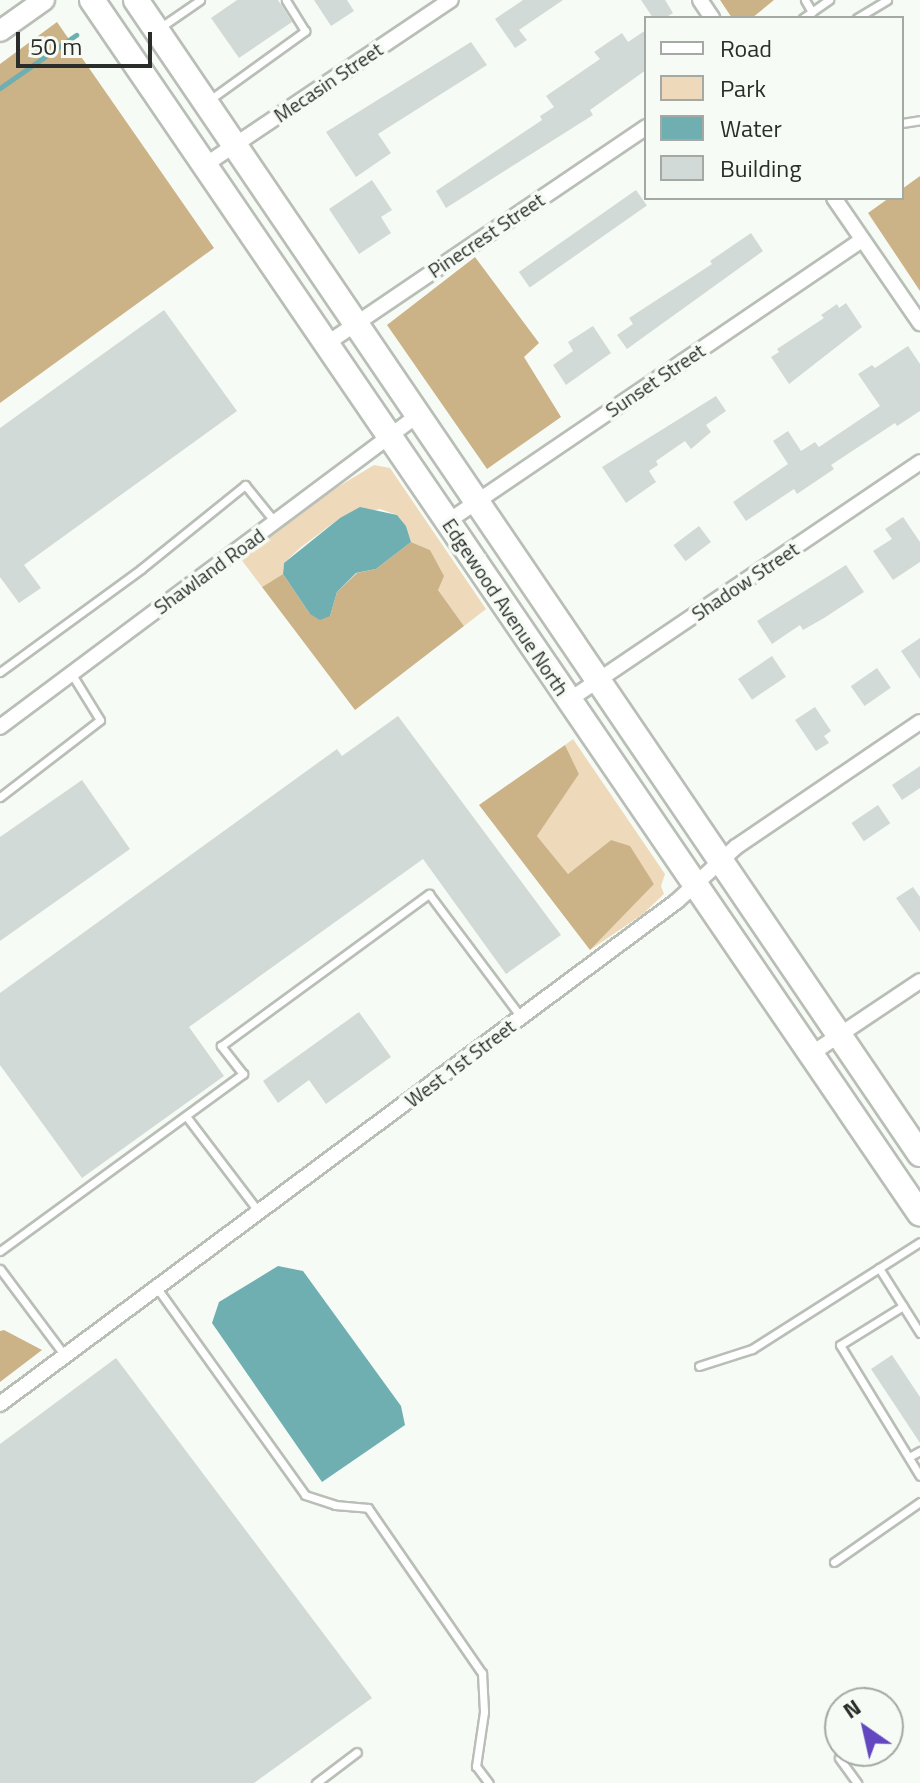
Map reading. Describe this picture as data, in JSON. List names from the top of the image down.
{
  "streets": {
    "main road": ["Edgewood Avenue North"],
    "street": [
      "Mecasin Street",
      "Pinecrest Street",
      "Sunset Street",
      "Shawland Road",
      "Shadow Street",
      "West 1st Street"
    ]
  },
  "crossings": [
    ["Mecasin Street", "Edgewood Avenue North"],
    ["Pinecrest Street", "Edgewood Avenue North"],
    ["Sunset Street", "Edgewood Avenue North"],
    ["Shawland Road", "Edgewood Avenue North"],
    ["Shadow Street", "Edgewood Avenue North"],
    ["Edgewood Avenue North", "West 1st Street"]
  ],
  "legend": [
    "Road",
    "Park",
    "Water",
    "Building"
  ],
  "scale_bar": "50 m",
  "north": "top left"
}
